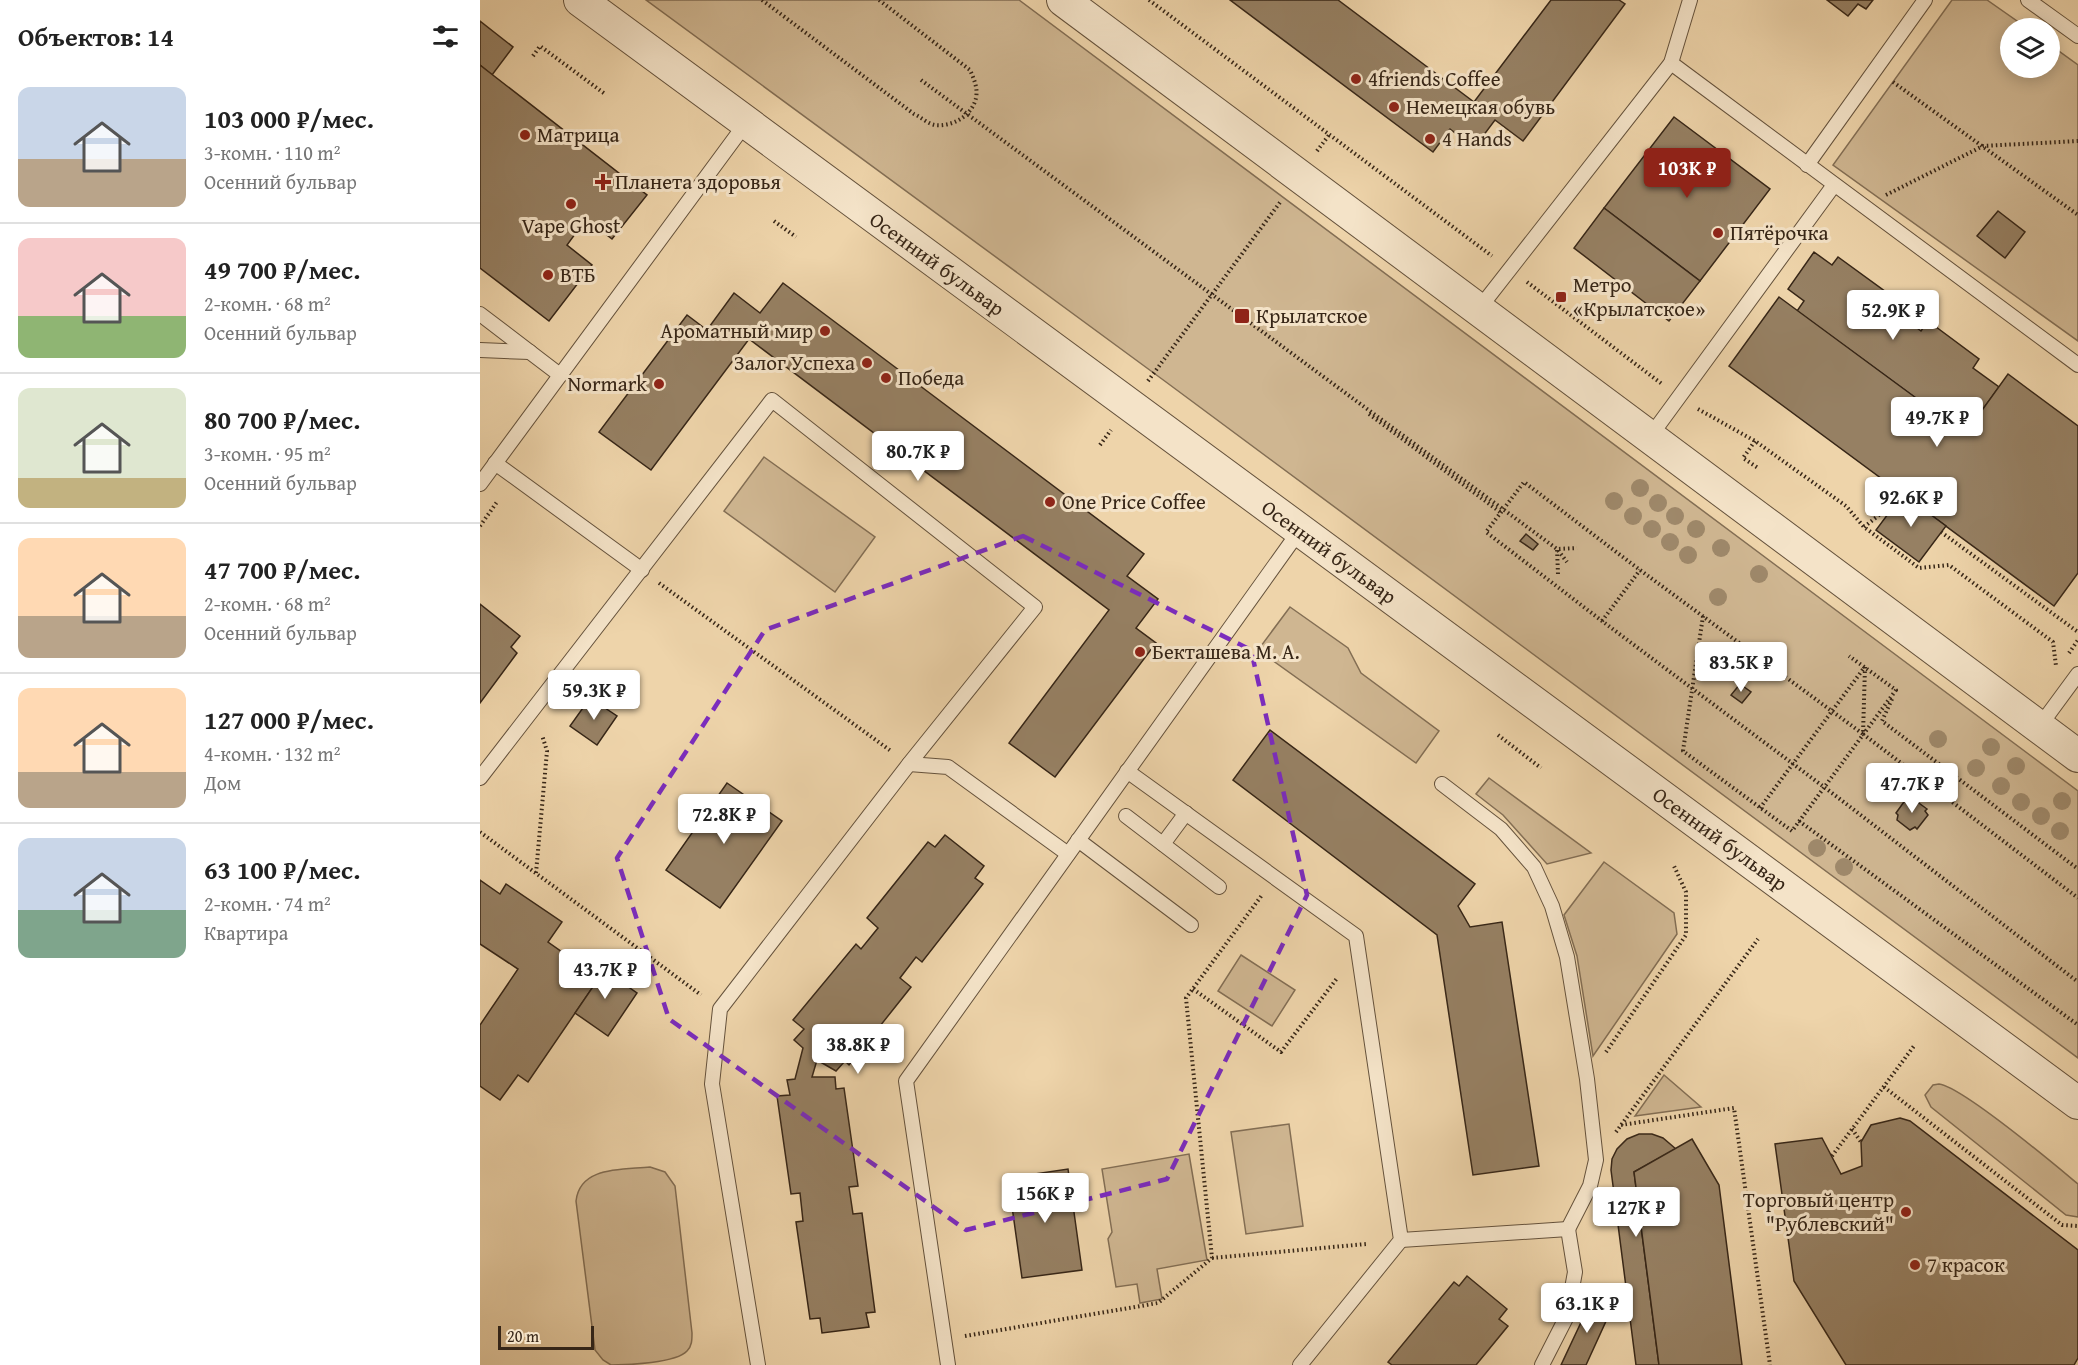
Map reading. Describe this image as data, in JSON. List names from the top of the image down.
{
  "streets": {
    "street": ["Осенний бульвар"]
  },
  "places": {
    "other": [
      "4friends Coffee",
      "Немецкая обувь",
      "Матрица",
      "4 Hands",
      "Vape Ghost",
      "Пятёрочка",
      "ВТБ",
      "Ароматный мир",
      "Залог Успеха",
      "Победа",
      "Normark",
      "One Price Coffee",
      "Бекташева М. А.",
      "Торговый центр \"Рублевский\"",
      "7 красок"
    ],
    "health": ["Планета здоровья"],
    "transit": ["Метро «Крылатское»", "Крылатское"]
  },
  "scale_bar": "20 m",
  "page": {
    "heading": "Объектов: 14",
    "list": [
      {
        "name": "103 000 ₽/мес.",
        "note": "3-комн. · 110 m² · Осенний бульвар"
      },
      {
        "name": "49 700 ₽/мес.",
        "note": "2-комн. · 68 m² · Осенний бульвар"
      },
      {
        "name": "80 700 ₽/мес.",
        "note": "3-комн. · 95 m² · Осенний бульвар"
      },
      {
        "name": "47 700 ₽/мес.",
        "note": "2-комн. · 68 m² · Осенний бульвар"
      },
      {
        "name": "127 000 ₽/мес.",
        "note": "4-комн. · 132 m² · Дом"
      },
      {
        "name": "63 100 ₽/мес.",
        "note": "2-комн. · 74 m² · Квартира"
      }
    ],
    "price": [
      "103K ₽",
      "52.9K ₽",
      "49.7K ₽",
      "80.7K ₽",
      "92.6K ₽",
      "83.5K ₽",
      "59.3K ₽",
      "47.7K ₽",
      "72.8K ₽",
      "43.7K ₽",
      "38.8K ₽",
      "156K ₽",
      "127K ₽",
      "63.1K ₽"
    ],
    "scale": "20 m"
  }
}
